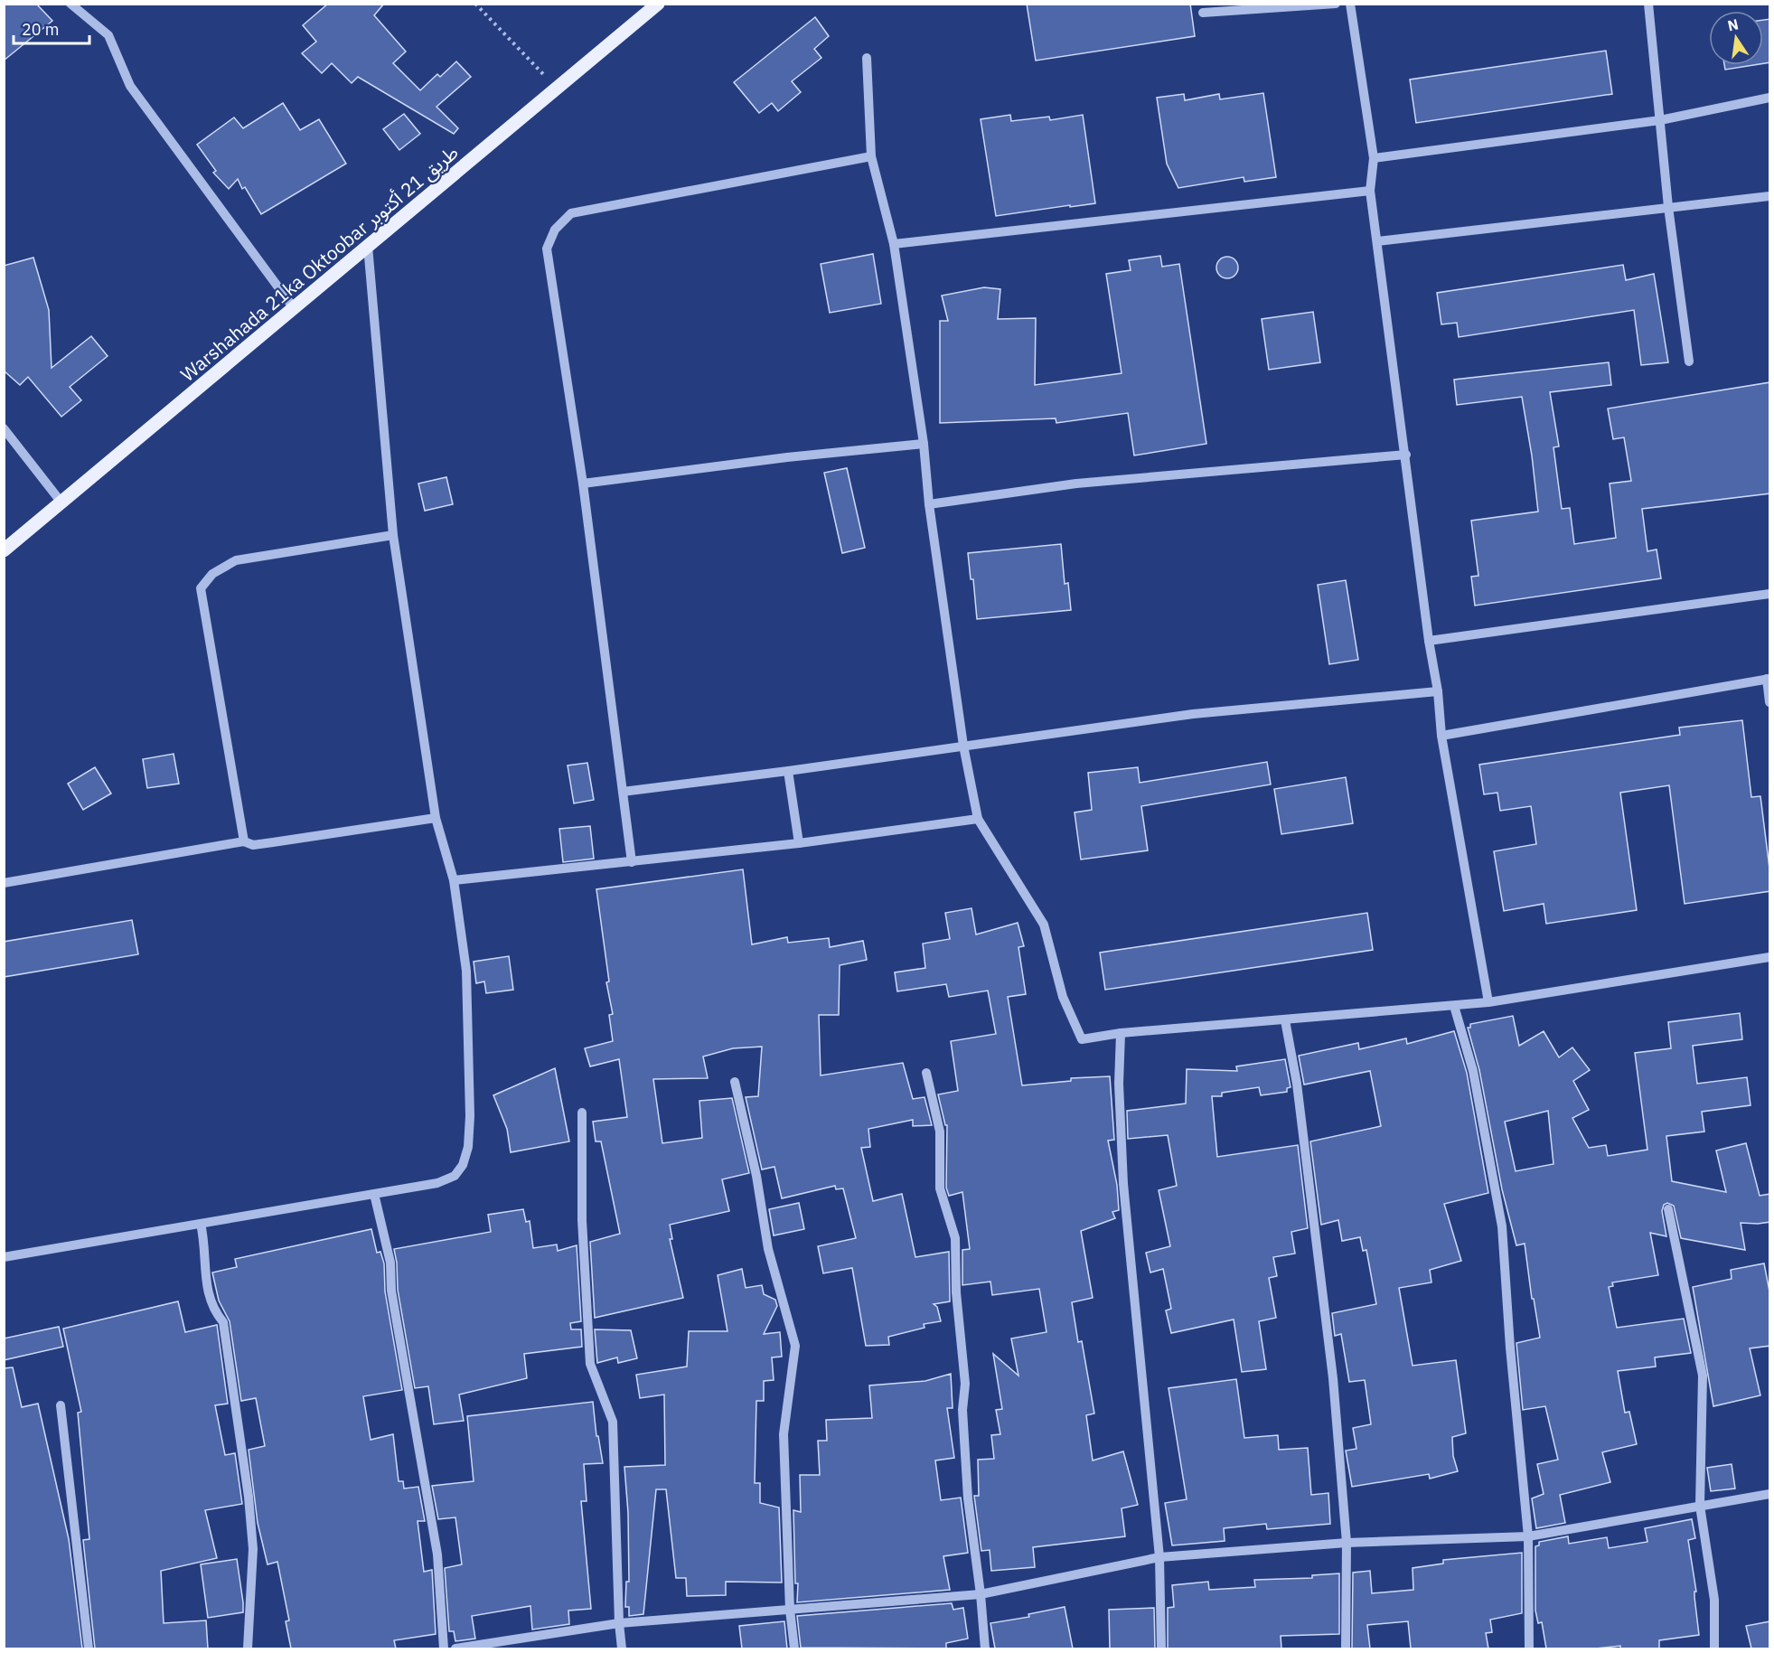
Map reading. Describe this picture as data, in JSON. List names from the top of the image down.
{
  "streets": {
    "main road": ["Warshahada 21ka Oktoobar طريق 21 أكتوبر"]
  },
  "scale_bar": "20 m",
  "north": "top"
}
